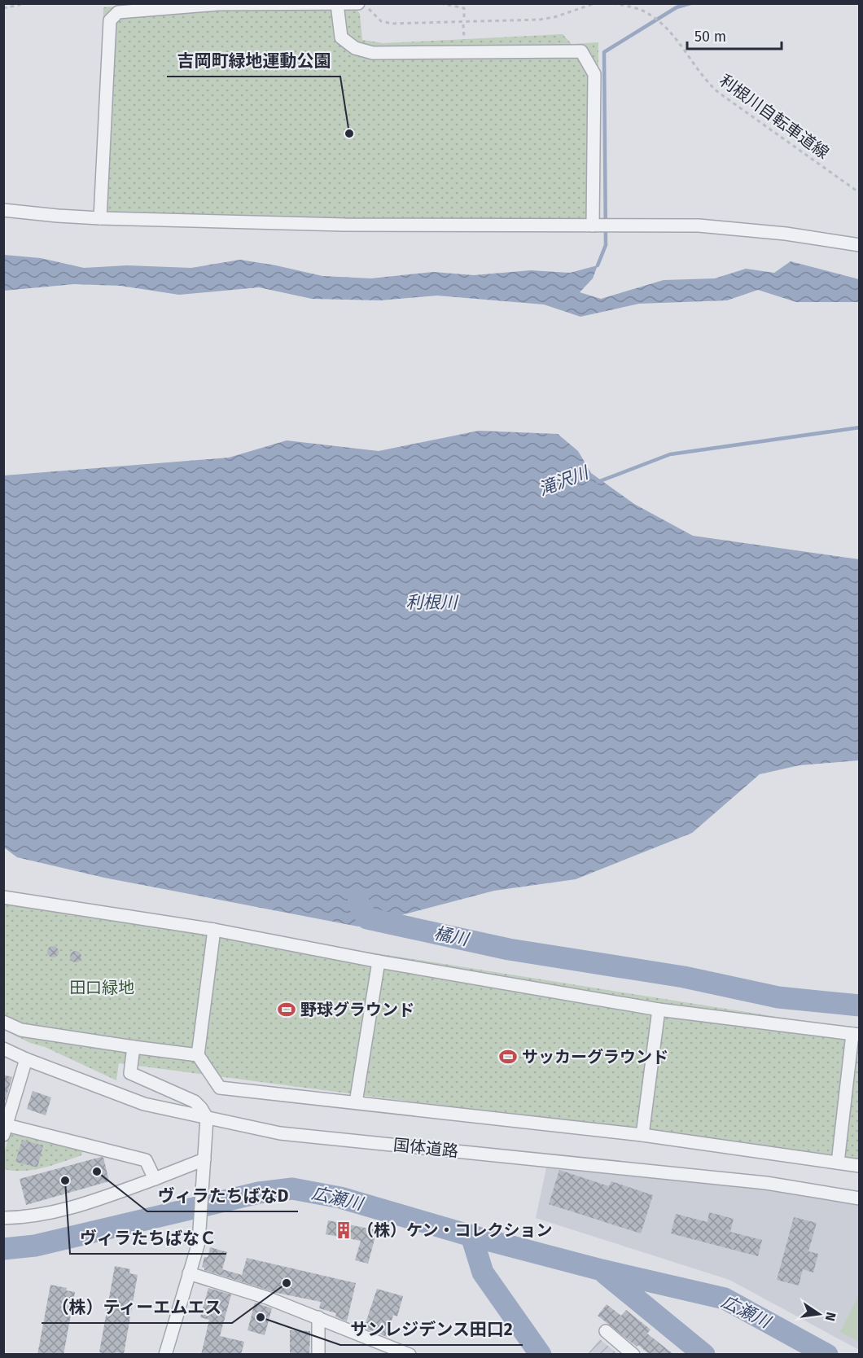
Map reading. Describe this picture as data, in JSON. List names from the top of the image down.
{
  "streets": {
    "street": ["国体道路"],
    "path": ["利根川自転車道線"]
  },
  "water": [
    "滝沢川",
    "利根川",
    "橘川",
    "広瀬川"
  ],
  "parks": ["田口緑地"],
  "places": {
    "other": [
      "吉岡町緑地運動公園",
      "ヴィラたちばなD",
      "ヴィラたちばなＣ",
      "（株）ティーエムエス",
      "サンレジデンス田口2"
    ],
    "sports": ["野球グラウンド", "サッカーグラウンド"],
    "building": ["（株）ケン・コレクション"]
  },
  "scale_bar": "50 m",
  "north": "right"
}
